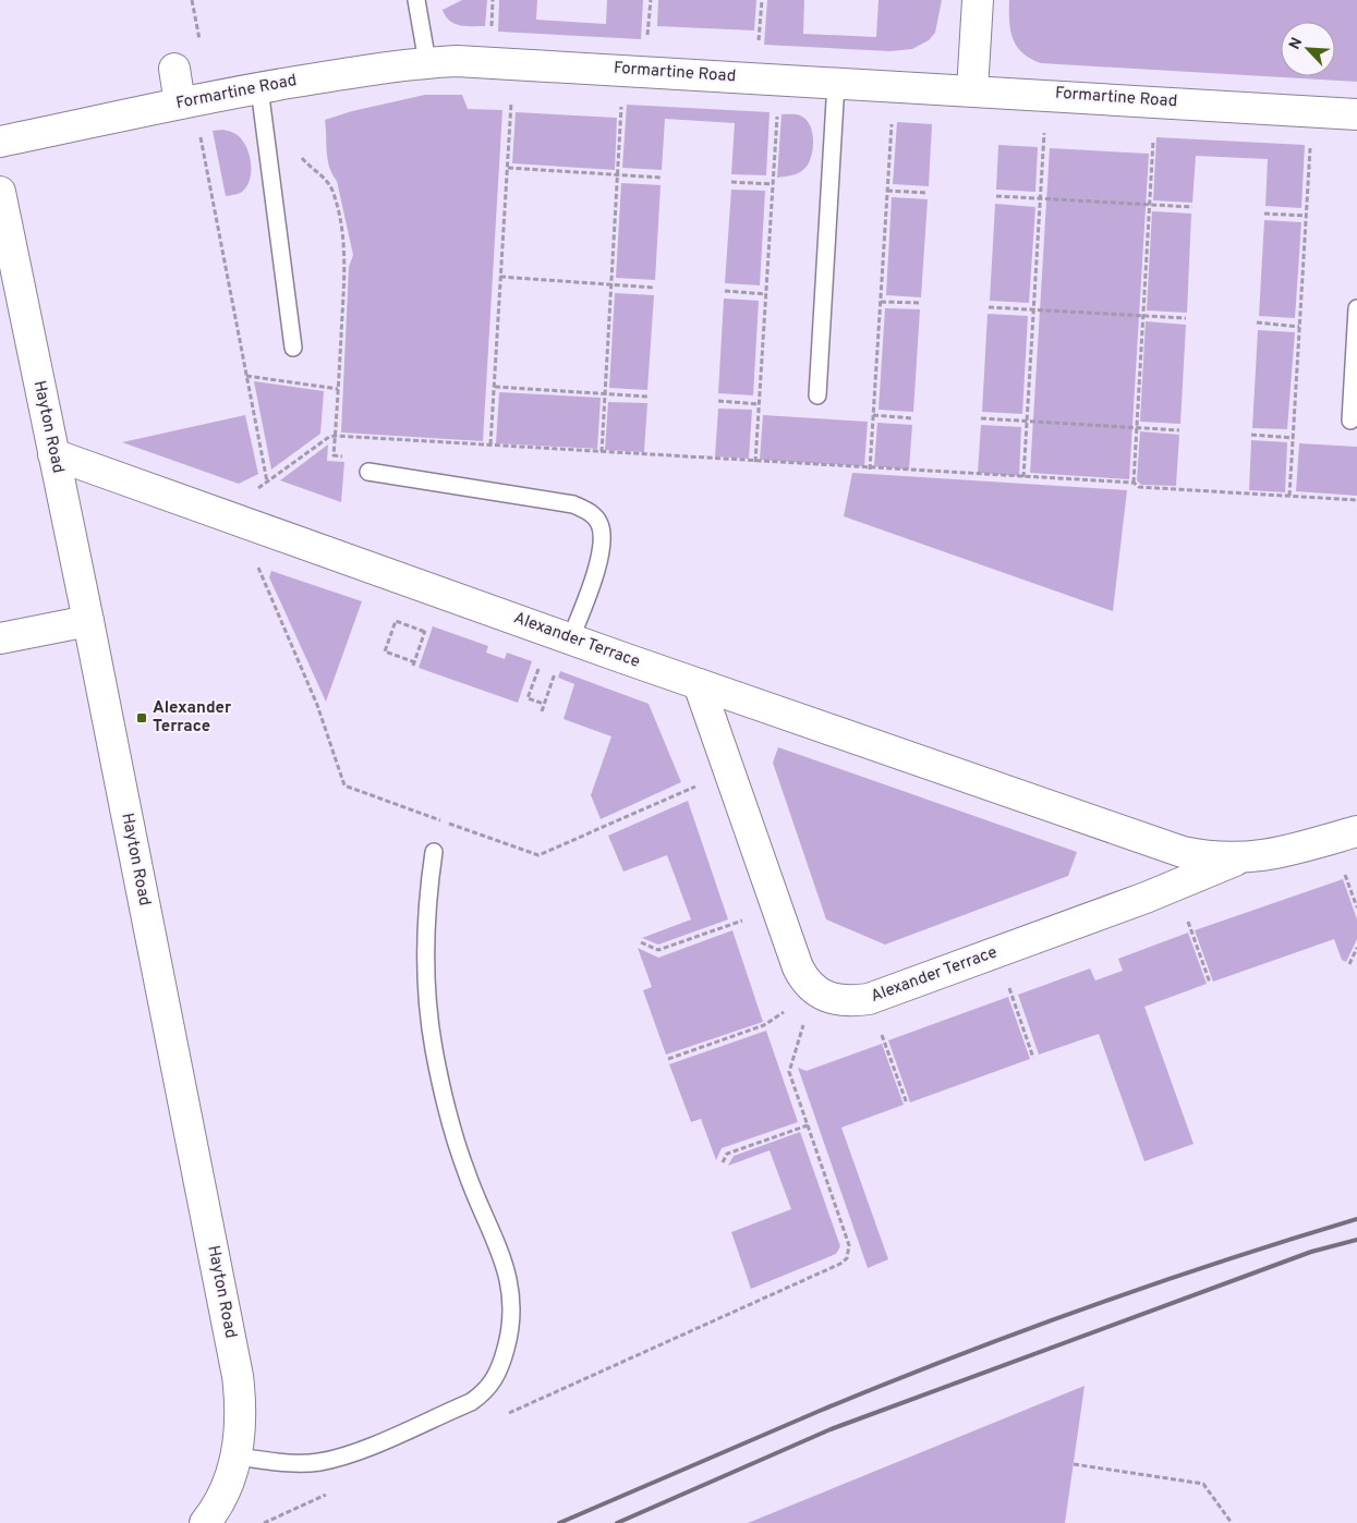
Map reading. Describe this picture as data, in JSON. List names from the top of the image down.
{
  "streets": {
    "street": ["Formartine Road", "Hayton Road", "Alexander Terrace"]
  },
  "crossings": [
    ["Hayton Road", "Alexander Terrace"]
  ],
  "places": {
    "transit": ["Alexander Terrace"]
  },
  "north": "top left"
}
